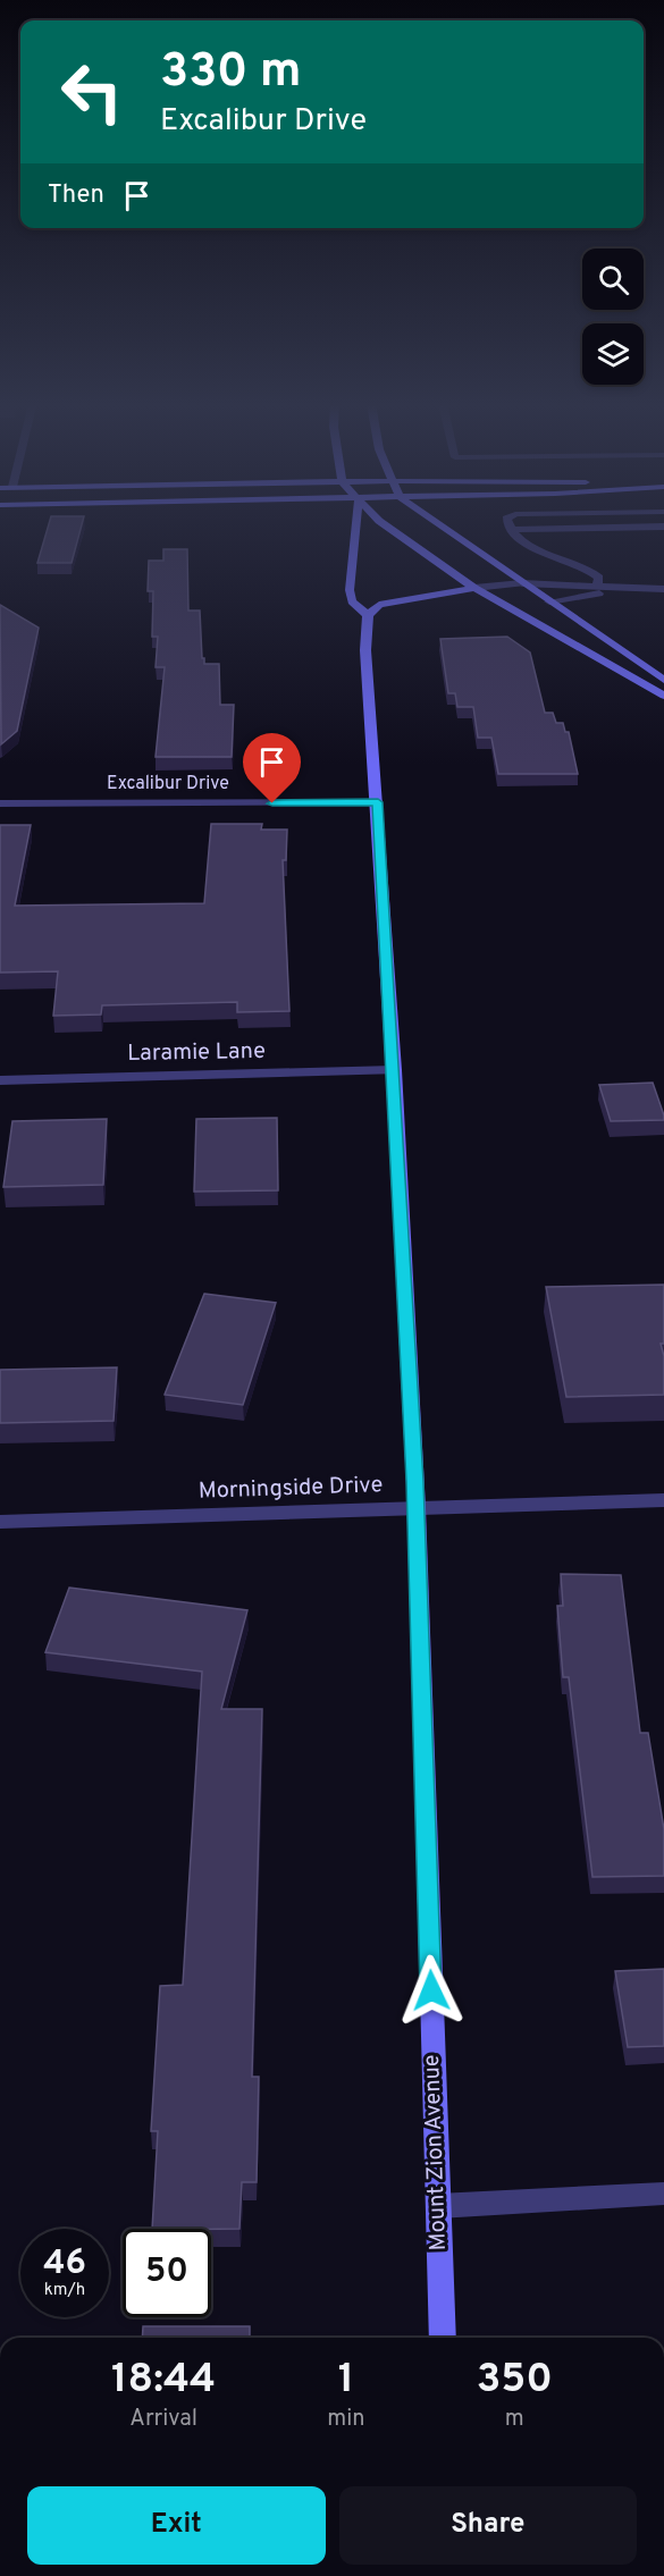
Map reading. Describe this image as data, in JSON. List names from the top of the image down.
{
  "streets": {
    "main road": ["Mount Zion Avenue"],
    "street": ["Excalibur Drive", "Laramie Lane", "Morningside Drive"]
  },
  "crossings": [
    ["Excalibur Drive", "Mount Zion Avenue"],
    ["Laramie Lane", "Mount Zion Avenue"],
    ["Morningside Drive", "Mount Zion Avenue"]
  ],
  "page": {
    "turn": ["330 m", "Excalibur Drive"],
    "then": "Then",
    "speed": "46 km/h",
    "limit": "50",
    "eta": [
      "18:44",
      "Arrival",
      "1",
      "min",
      "350",
      "m"
    ],
    "buttons": ["Exit", "Share"]
  }
}
